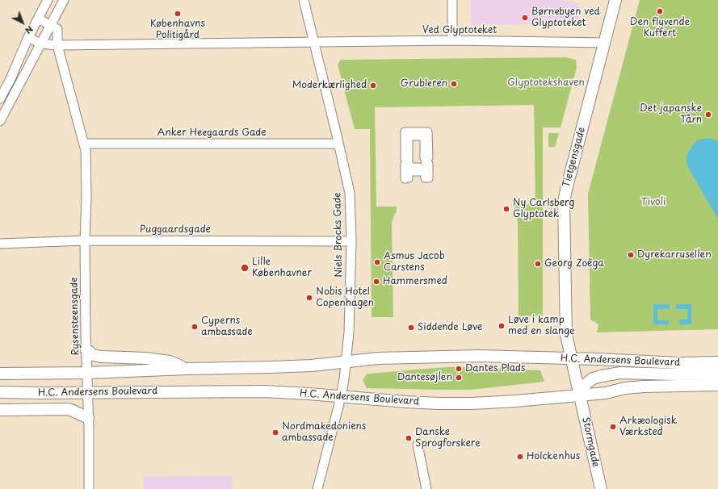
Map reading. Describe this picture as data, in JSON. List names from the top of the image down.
{
  "streets": {
    "street": [
      "Ved Glyptoteket",
      "Anker Heegaards Gade",
      "Tietgensgade",
      "Puggaardsgade",
      "Niels Brocks Gade",
      "Rysensteensgade",
      "H.C. Andersens Boulevard",
      "Stormgade"
    ]
  },
  "crossings": [
    ["Ved Glyptoteket", "Tietgensgade"],
    ["Ved Glyptoteket", "Niels Brocks Gade"],
    ["Ved Glyptoteket", "Rysensteensgade"],
    ["Anker Heegaards Gade", "Niels Brocks Gade"],
    ["Anker Heegaards Gade", "Rysensteensgade"],
    ["Tietgensgade", "H.C. Andersens Boulevard"],
    ["Tietgensgade", "Stormgade"],
    ["Puggaardsgade", "Niels Brocks Gade"],
    ["Puggaardsgade", "Rysensteensgade"],
    ["Niels Brocks Gade", "H.C. Andersens Boulevard"],
    ["Rysensteensgade", "H.C. Andersens Boulevard"],
    ["H.C. Andersens Boulevard", "Stormgade"]
  ],
  "parks": ["Glyptotekshaven", "Tivoli"],
  "places": [
    "Den flyvende Kuffert",
    "Københavns Politigård",
    "Børnebyen ved Glyptoteket",
    "Grubleren",
    "Moderkærlighed",
    "Det japanske Tårn",
    "Ny Carlsberg Glyptotek",
    "Dyrekarrusellen",
    "Asmus Jacob Carstens",
    "Georg Zoëga",
    "Lille Københavner",
    "Hammersmed",
    "Nobis Hotel Copenhagen",
    "Løve i kamp med en slange",
    "Cyperns ambassade",
    "Siddende Løve",
    "Dantes Plads",
    "Dantesøjlen",
    "Arkæologisk Værksted",
    "Nordmakedoniens ambassade",
    "Danske Sprogforskere",
    "Holckenhus"
  ],
  "north": "bottom right"
}
